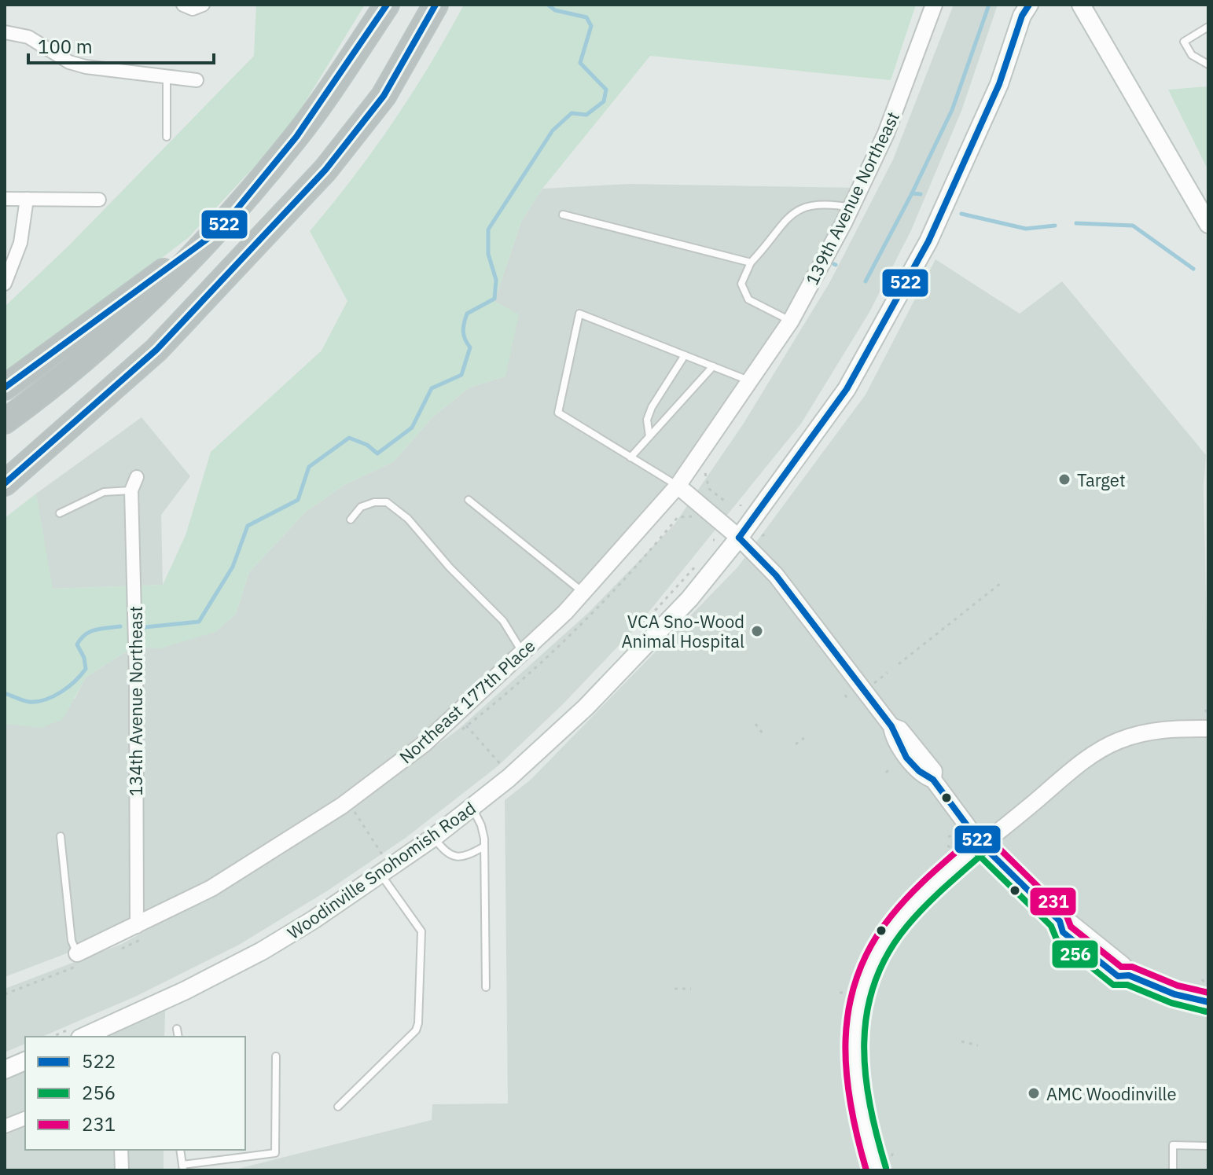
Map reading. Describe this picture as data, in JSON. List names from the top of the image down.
{
  "streets": {
    "main road": ["Woodinville Snohomish Road"],
    "street": ["139th Avenue Northeast", "134th Avenue Northeast", "Northeast 177th Place"]
  },
  "crossings": [
    ["139th Avenue Northeast", "Northeast 177th Place"],
    ["134th Avenue Northeast", "Northeast 177th Place"]
  ],
  "places": ["Target", "VCA Sno-Wood Animal Hospital", "AMC Woodinville"],
  "lines": ["transit line 522", "transit line 231", "transit line 256"],
  "legend": ["522", "256", "231"],
  "scale_bar": "100 m"
}
